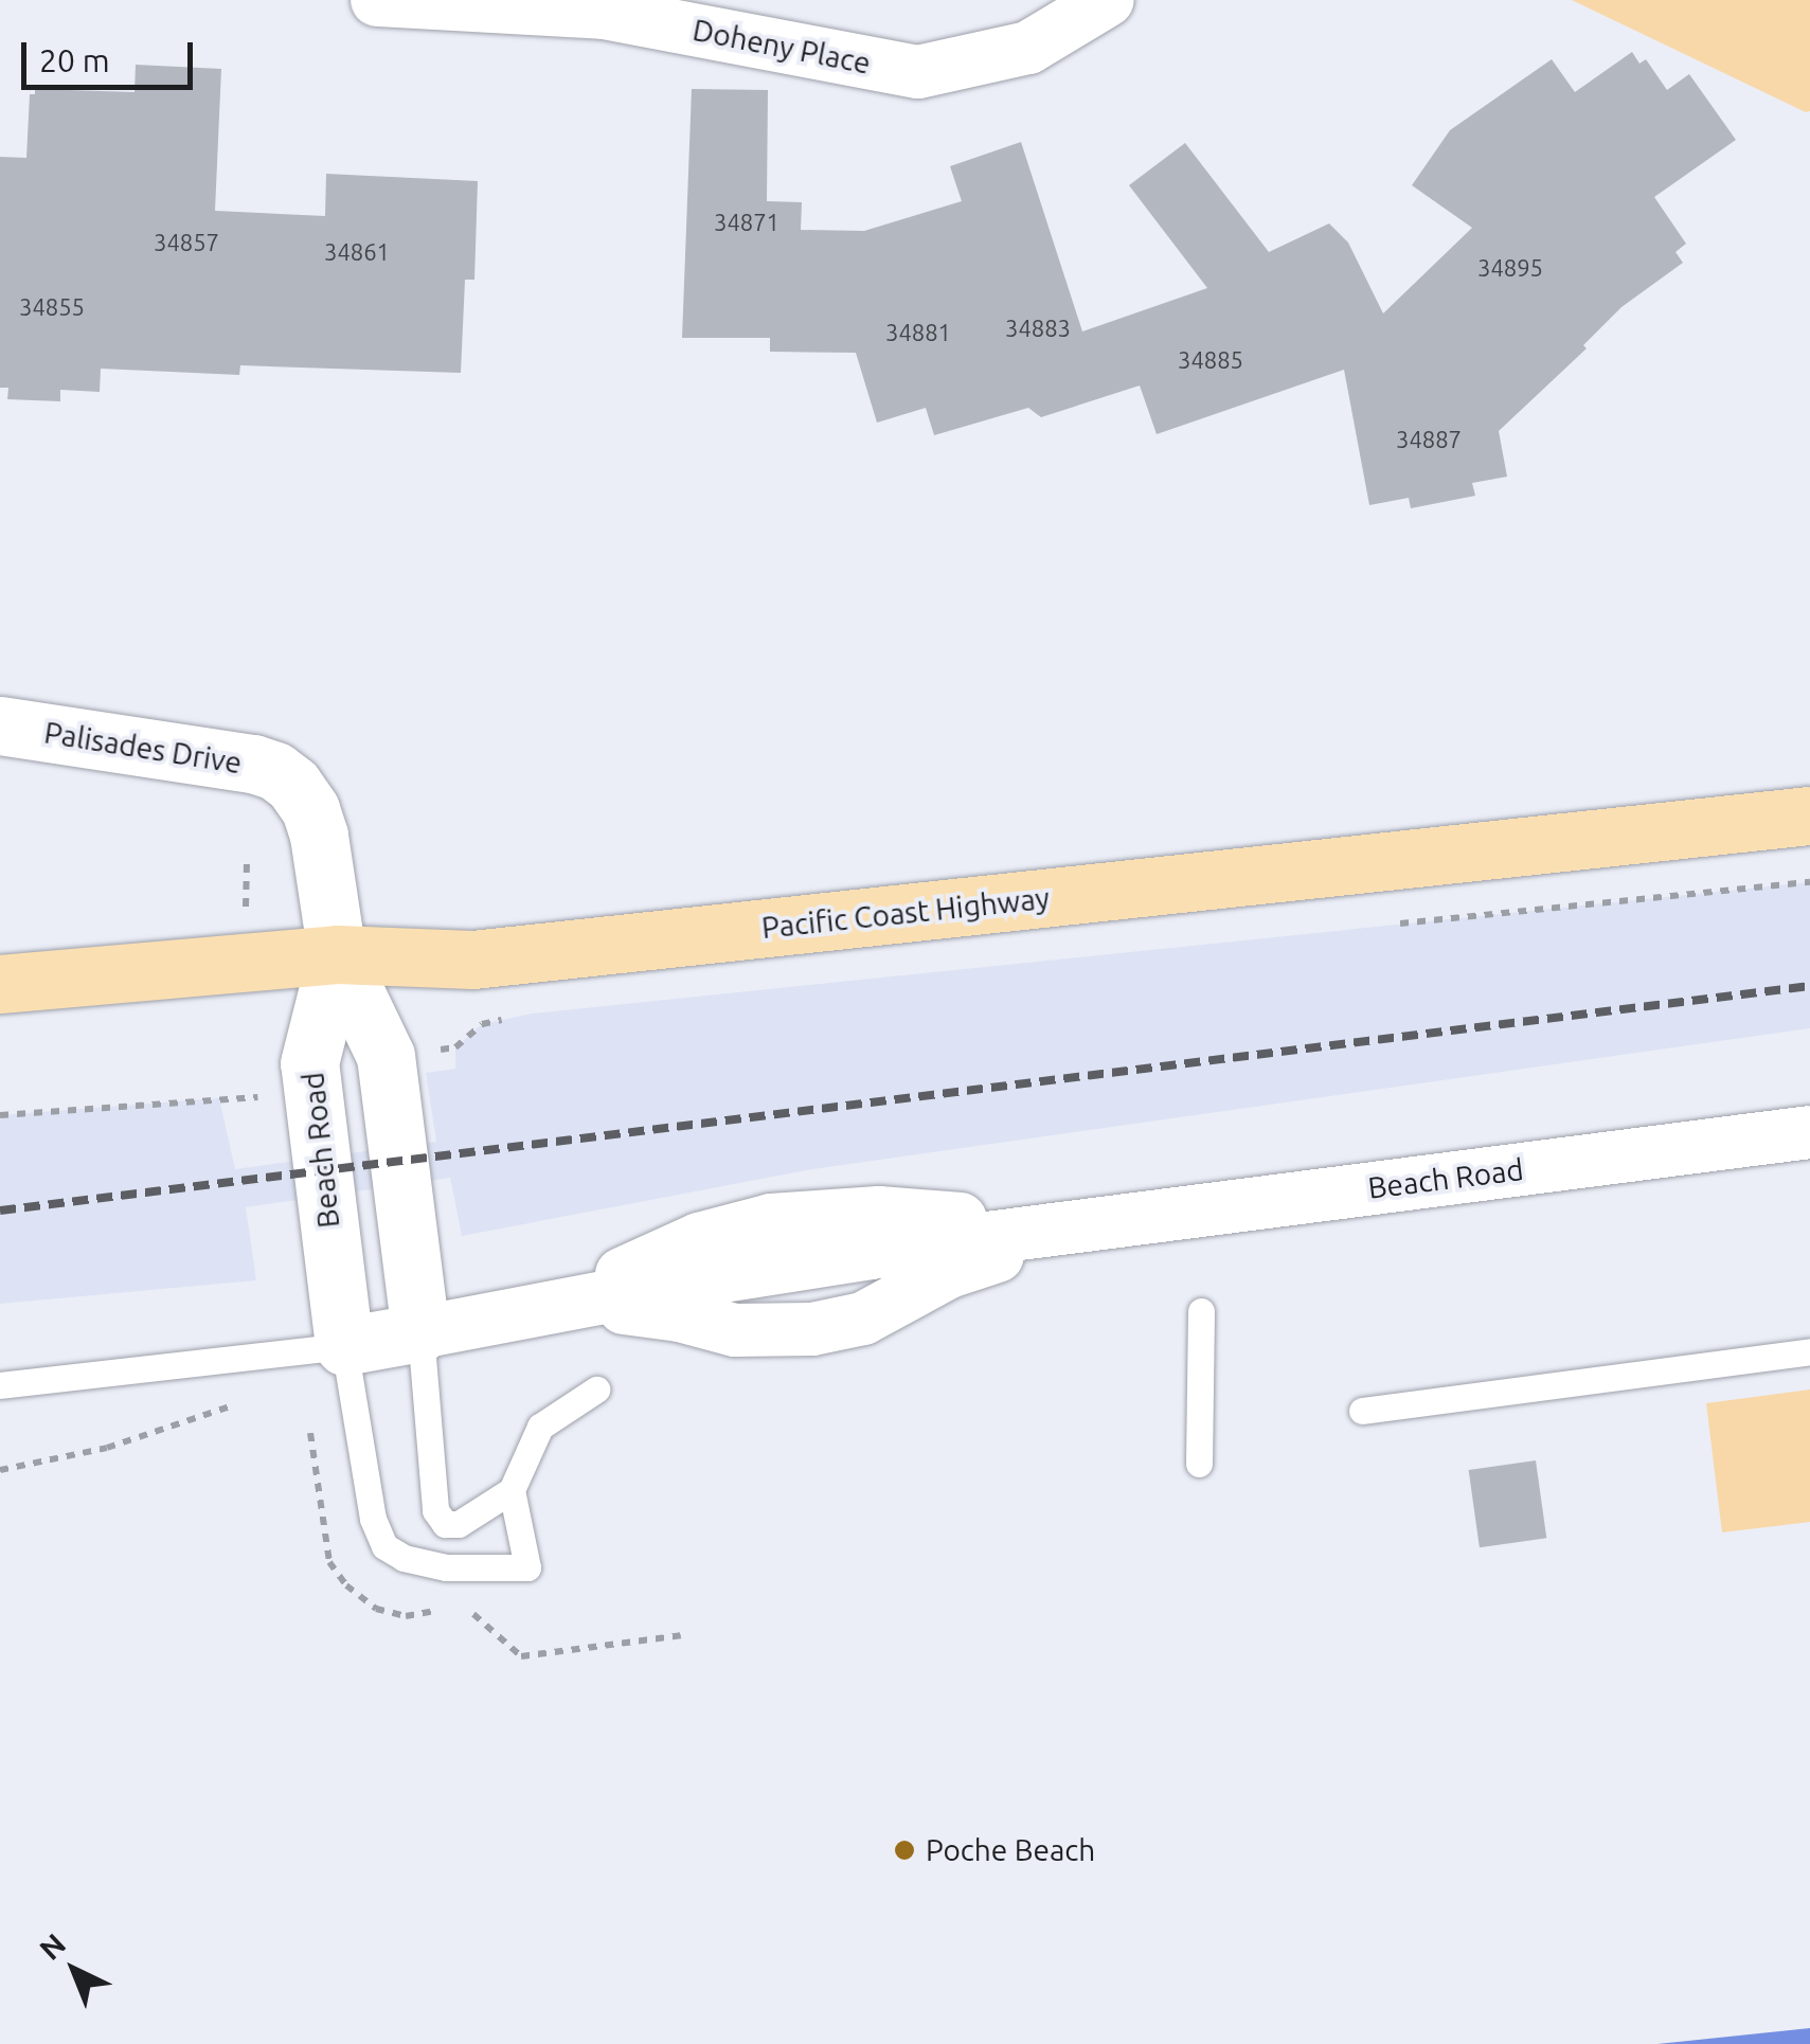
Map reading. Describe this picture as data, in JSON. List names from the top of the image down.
{
  "streets": {
    "main road": ["Pacific Coast Highway"],
    "street": ["Doheny Place", "Palisades Drive", "Beach Road"]
  },
  "crossings": [
    ["Palisades Drive", "Pacific Coast Highway"],
    ["Palisades Drive", "Beach Road"],
    ["Pacific Coast Highway", "Beach Road"]
  ],
  "places": ["Poche Beach"],
  "house_numbers": [
    "34871",
    "34857",
    "34861",
    "34895",
    "34855",
    "34883",
    "34881",
    "34885",
    "34887"
  ],
  "scale_bar": "20 m",
  "north": "top left"
}
